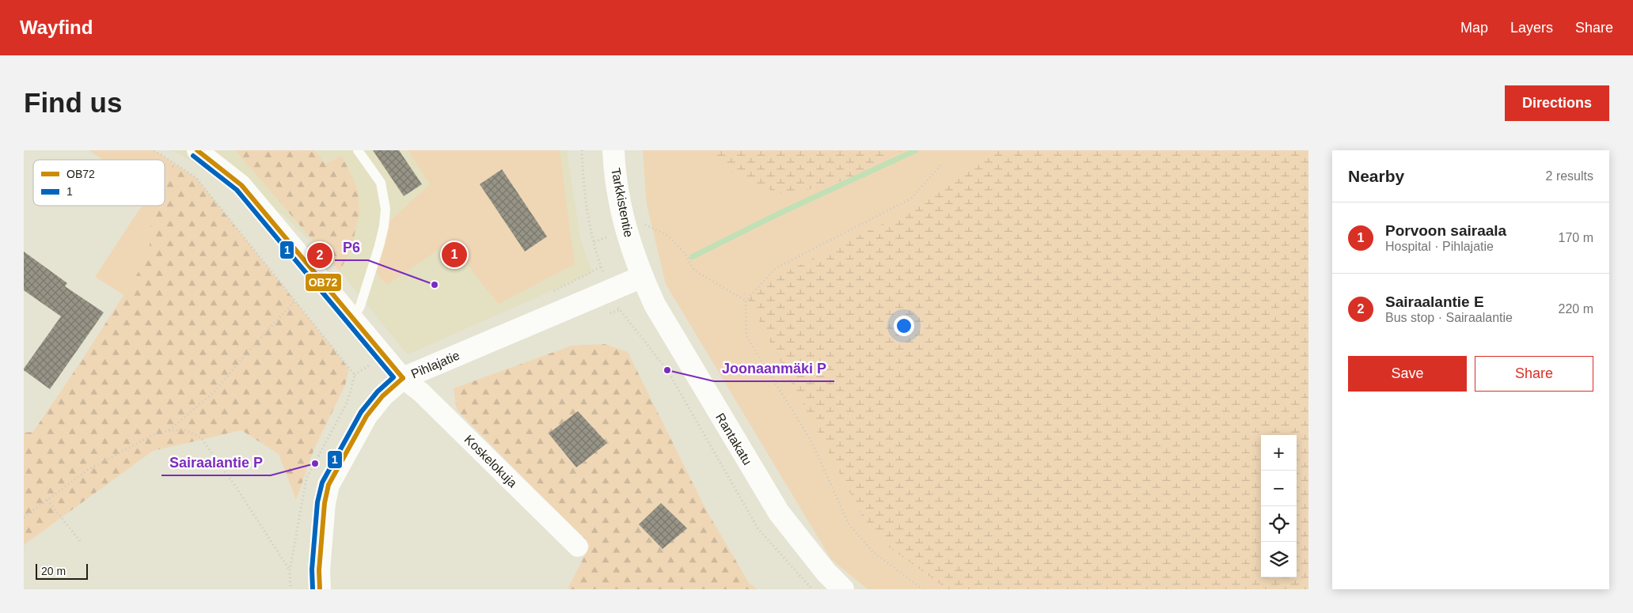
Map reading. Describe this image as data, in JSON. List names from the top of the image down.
{
  "streets": {
    "street": [
      "Tarkkistentie",
      "Pihlajatie",
      "Rantakatu",
      "Koskelokuja"
    ]
  },
  "crossings": [
    ["Tarkkistentie", "Pihlajatie"],
    ["Tarkkistentie", "Rantakatu"],
    ["Pihlajatie", "Rantakatu"],
    ["Pihlajatie", "Koskelokuja"]
  ],
  "places": ["P6", "Joonaanmäki P", "Sairaalantie P"],
  "lines": ["transit line OB72", "transit line 1"],
  "legend": ["OB72", "1"],
  "scale_bar": "20 m",
  "page": {
    "header": "Wayfind",
    "nav": ["Map", "Layers", "Share"],
    "buttons": [
      "Directions",
      ["Save", "Share"]
    ],
    "title": "Find us",
    "heading": ["Nearby", "2 results"],
    "list": [
      {
        "mark": "1",
        "name": "Porvoon sairaala",
        "note": "Hospital · Pihlajatie",
        "value": "170 m"
      },
      {
        "mark": "2",
        "name": "Sairaalantie E",
        "note": "Bus stop · Sairaalantie",
        "value": "220 m"
      }
    ],
    "pins": ["1", "2"],
    "map_buttons": ["+", "−"],
    "scale": "20 m"
  }
}
